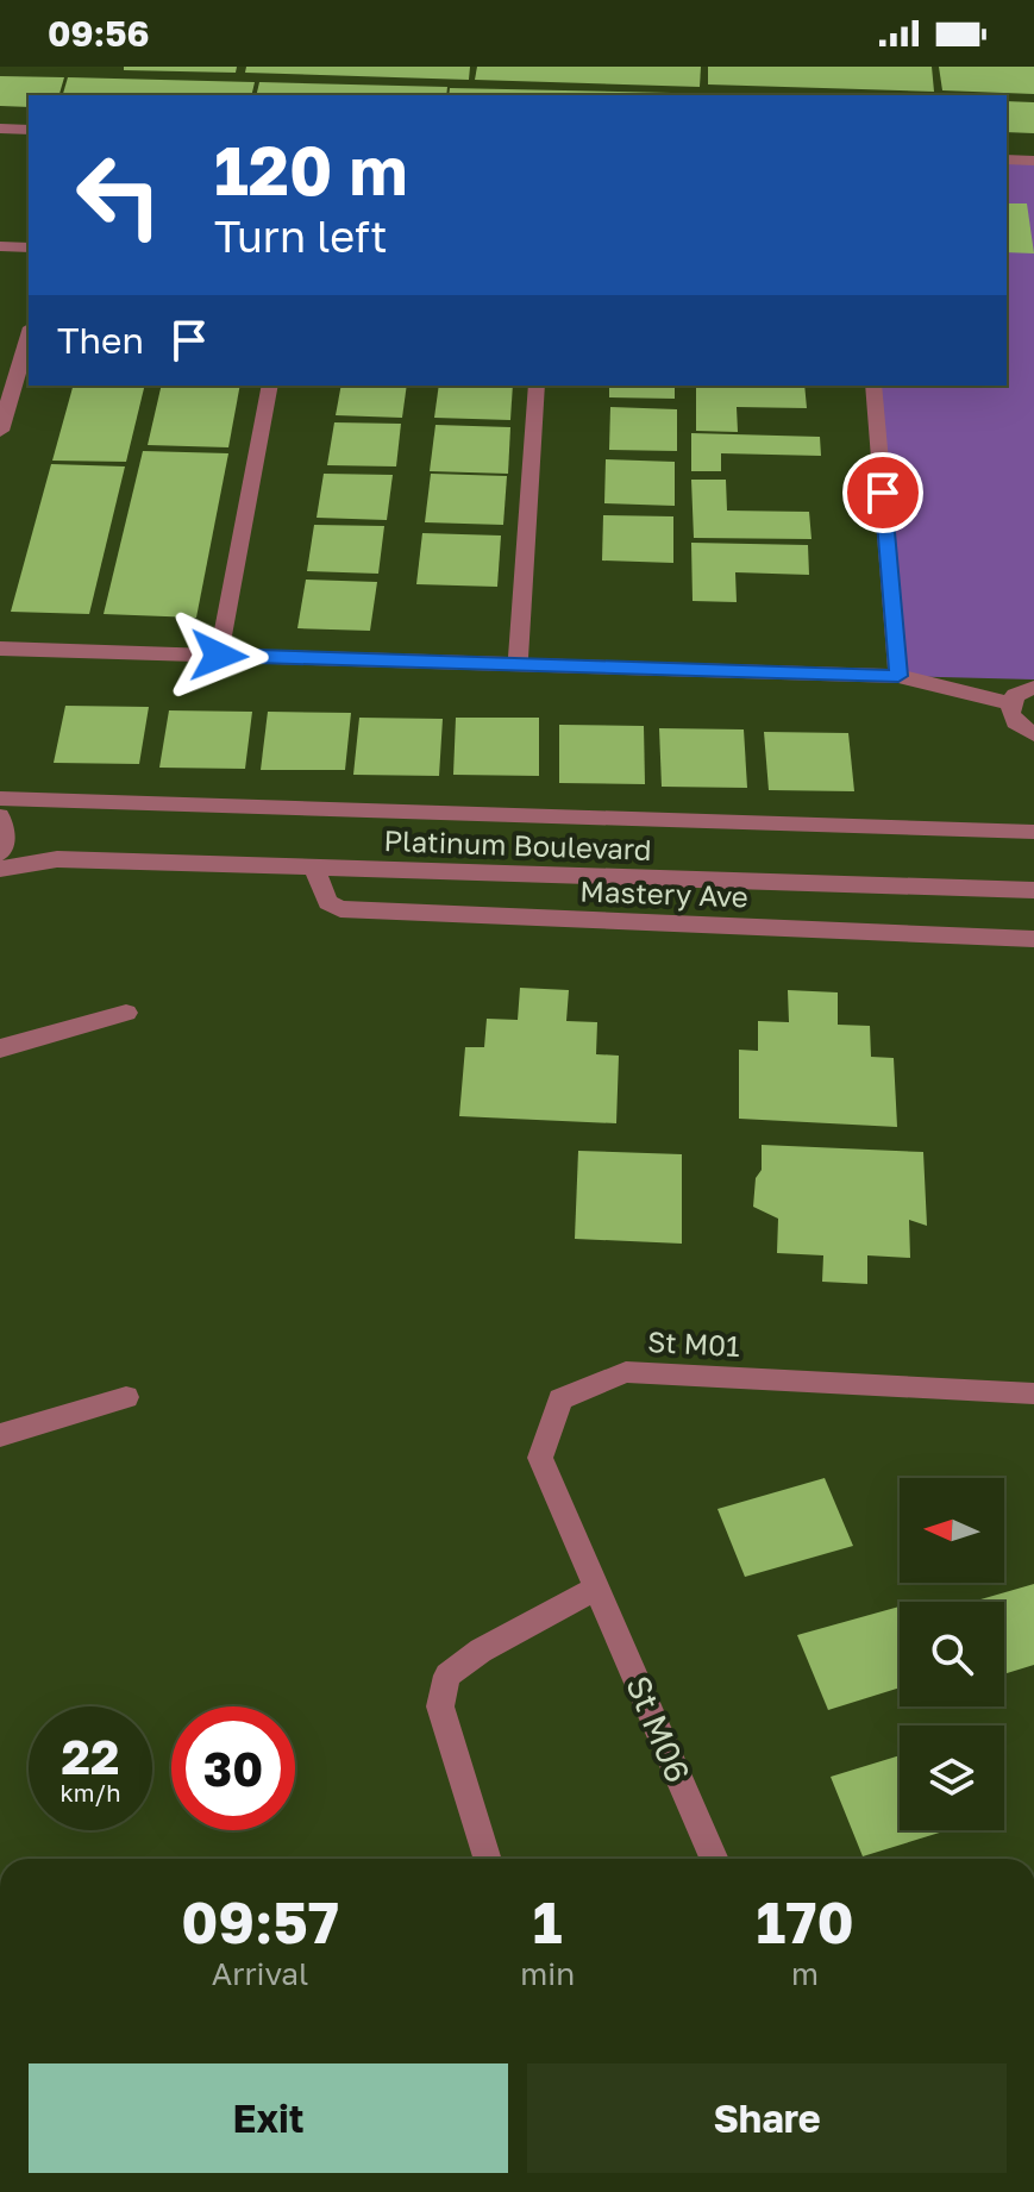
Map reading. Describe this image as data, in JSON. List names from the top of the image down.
{
  "streets": {
    "street": [
      "Platinum Boulevard",
      "Mastery Ave",
      "St M01",
      "St M06"
    ]
  },
  "crossings": [
    ["Platinum Boulevard", "Mastery Ave"],
    ["St M01", "St M06"]
  ],
  "north": "left",
  "page": {
    "status": "09:56",
    "turn": ["120 m", "Turn left"],
    "then": "Then",
    "speed": "22 km/h",
    "limit": "30",
    "eta": [
      "09:57",
      "Arrival",
      "1",
      "min",
      "170",
      "m"
    ],
    "buttons": ["Exit", "Share"]
  }
}
